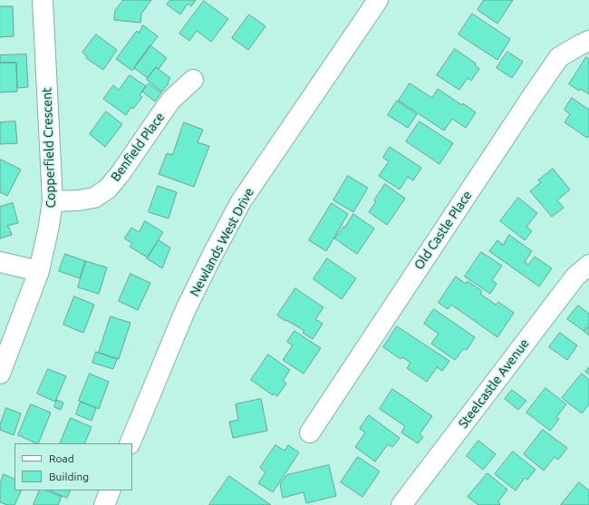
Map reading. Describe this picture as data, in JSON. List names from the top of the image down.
{
  "streets": {
    "street": [
      "Benfield Place",
      "Copperfield Crescent",
      "Old Castle Place",
      "Newlands West Drive",
      "Steelcastle Avenue"
    ]
  },
  "crossings": [
    ["Benfield Place", "Copperfield Crescent"]
  ],
  "legend": ["Road", "Building"]
}
